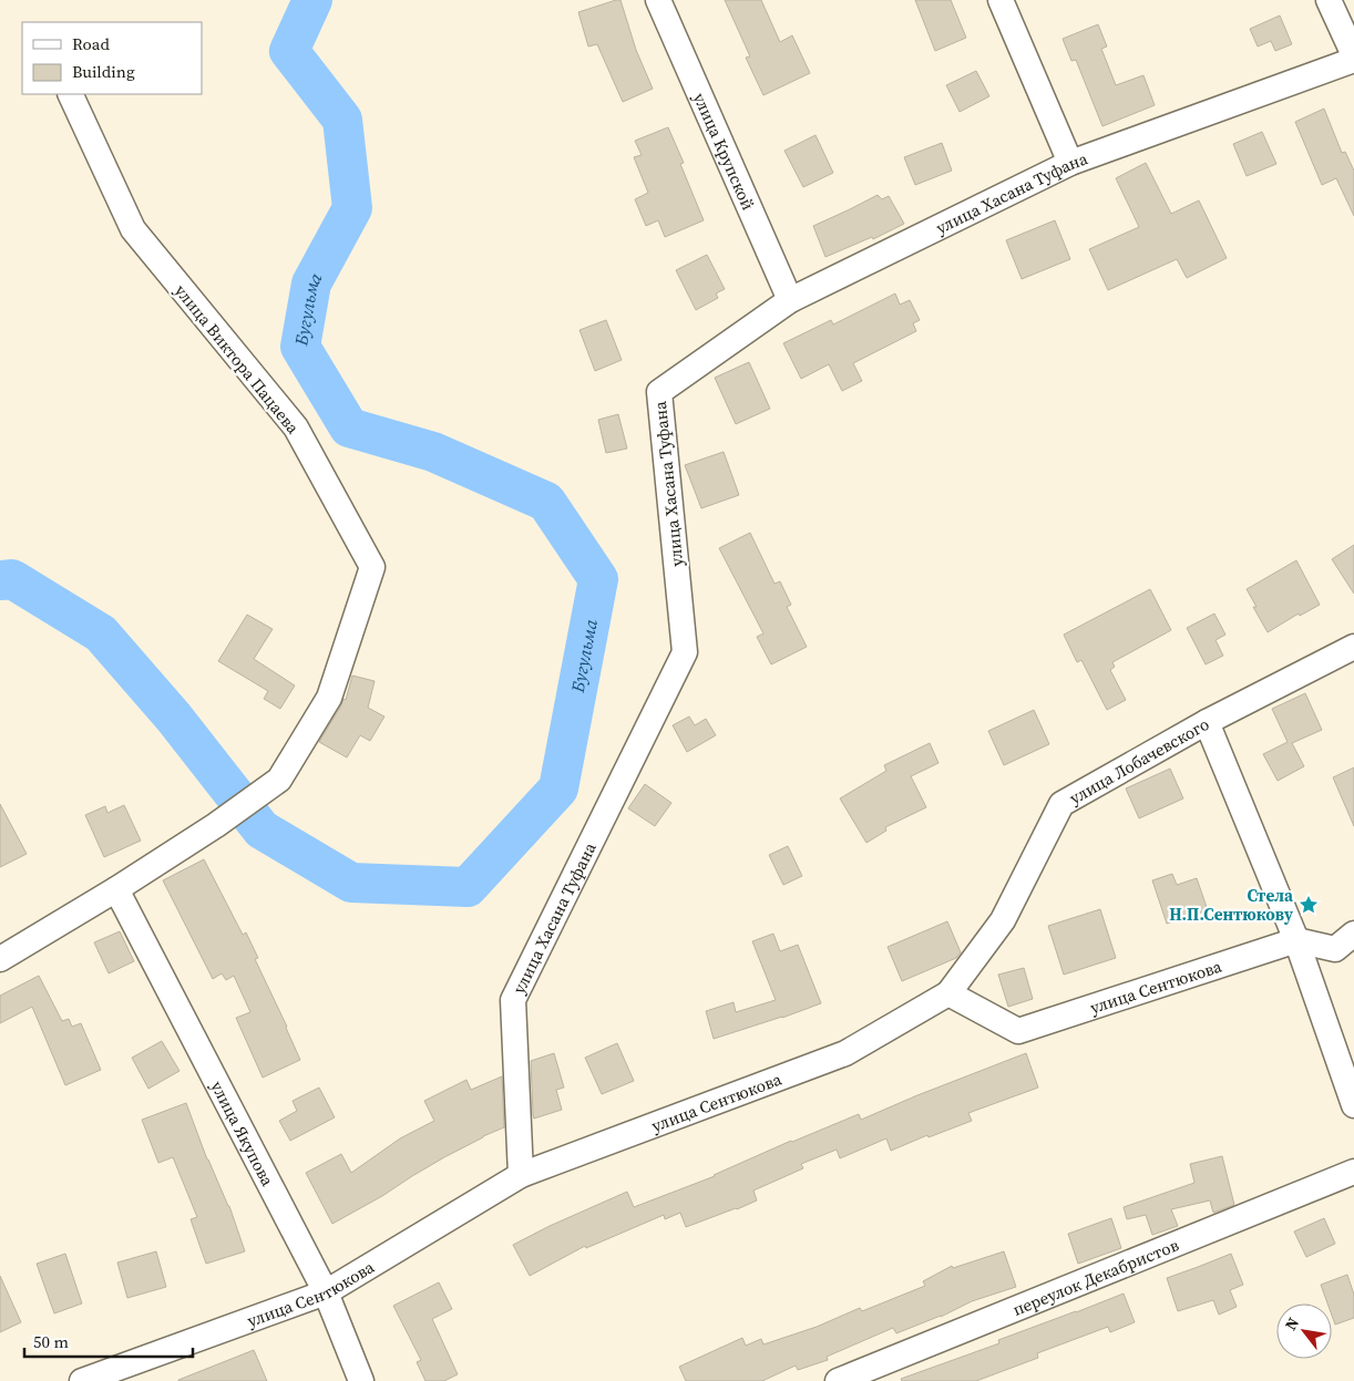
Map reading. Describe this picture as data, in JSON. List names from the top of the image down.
{
  "streets": {
    "street": [
      "улица Крупской",
      "улица Хасана Туфана",
      "улица Виктора Пацаева",
      "улица Лобачевского",
      "улица Сентюкова",
      "улица Якупова",
      "переулок Декабристов"
    ]
  },
  "crossings": [
    ["улица Крупской", "улица Хасана Туфана"],
    ["улица Хасана Туфана", "улица Сентюкова"],
    ["улица Виктора Пацаева", "улица Якупова"],
    ["улица Лобачевского", "улица Сентюкова"],
    ["улица Сентюкова", "улица Якупова"]
  ],
  "water": ["Бугульма"],
  "places": {
    "place": ["Стела Н.П.Сентюкову"]
  },
  "legend": ["Road", "Building"],
  "scale_bar": "50 m",
  "north": "top left"
}
